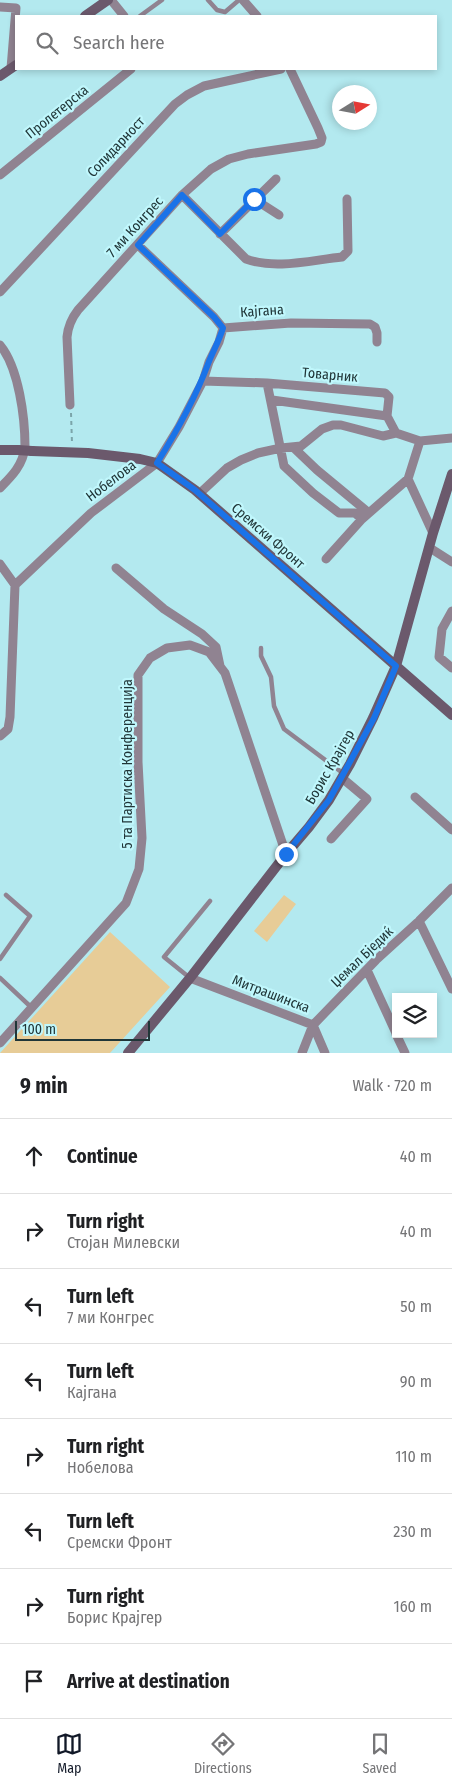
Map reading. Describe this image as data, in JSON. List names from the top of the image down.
{
  "streets": {
    "street": [
      "Пролетерска",
      "Солидарност",
      "7 ми Конгрес",
      "Кајгана",
      "Товарник",
      "Нобелова",
      "Сремски Фронт",
      "5 та Партиска Конференција",
      "Борис Крајгер",
      "Џемал Бједиќ",
      "Митрашинска"
    ]
  },
  "crossings": [
    ["7 ми Конгрес", "Кајгана"],
    ["Кајгана", "Нобелова"],
    ["Товарник", "Нобелова"],
    ["Нобелова", "Сремски Фронт"],
    ["Сремски Фронт", "Борис Крајгер"],
    ["5 та Партиска Конференција", "Борис Крајгер"],
    ["Борис Крајгер", "Митрашинска"],
    ["Џемал Бједиќ", "Митрашинска"]
  ],
  "scale_bar": "100 m",
  "north": "right",
  "page": {
    "search": "Search here",
    "scale": "100 m",
    "heading": ["9 min", "Walk · 720 m"],
    "list": [
      ["Continue", "40 m"],
      ["Turn right", "Стојан Милевски", "40 m"],
      ["Turn left", "7 ми Конгрес", "50 m"],
      ["Turn left", "Кајгана", "90 m"],
      ["Turn right", "Нобелова", "110 m"],
      ["Turn left", "Сремски Фронт", "230 m"],
      ["Turn right", "Борис Крајгер", "160 m"],
      "Arrive at destination"
    ],
    "nav": ["Map", "Directions", "Saved"]
  }
}
